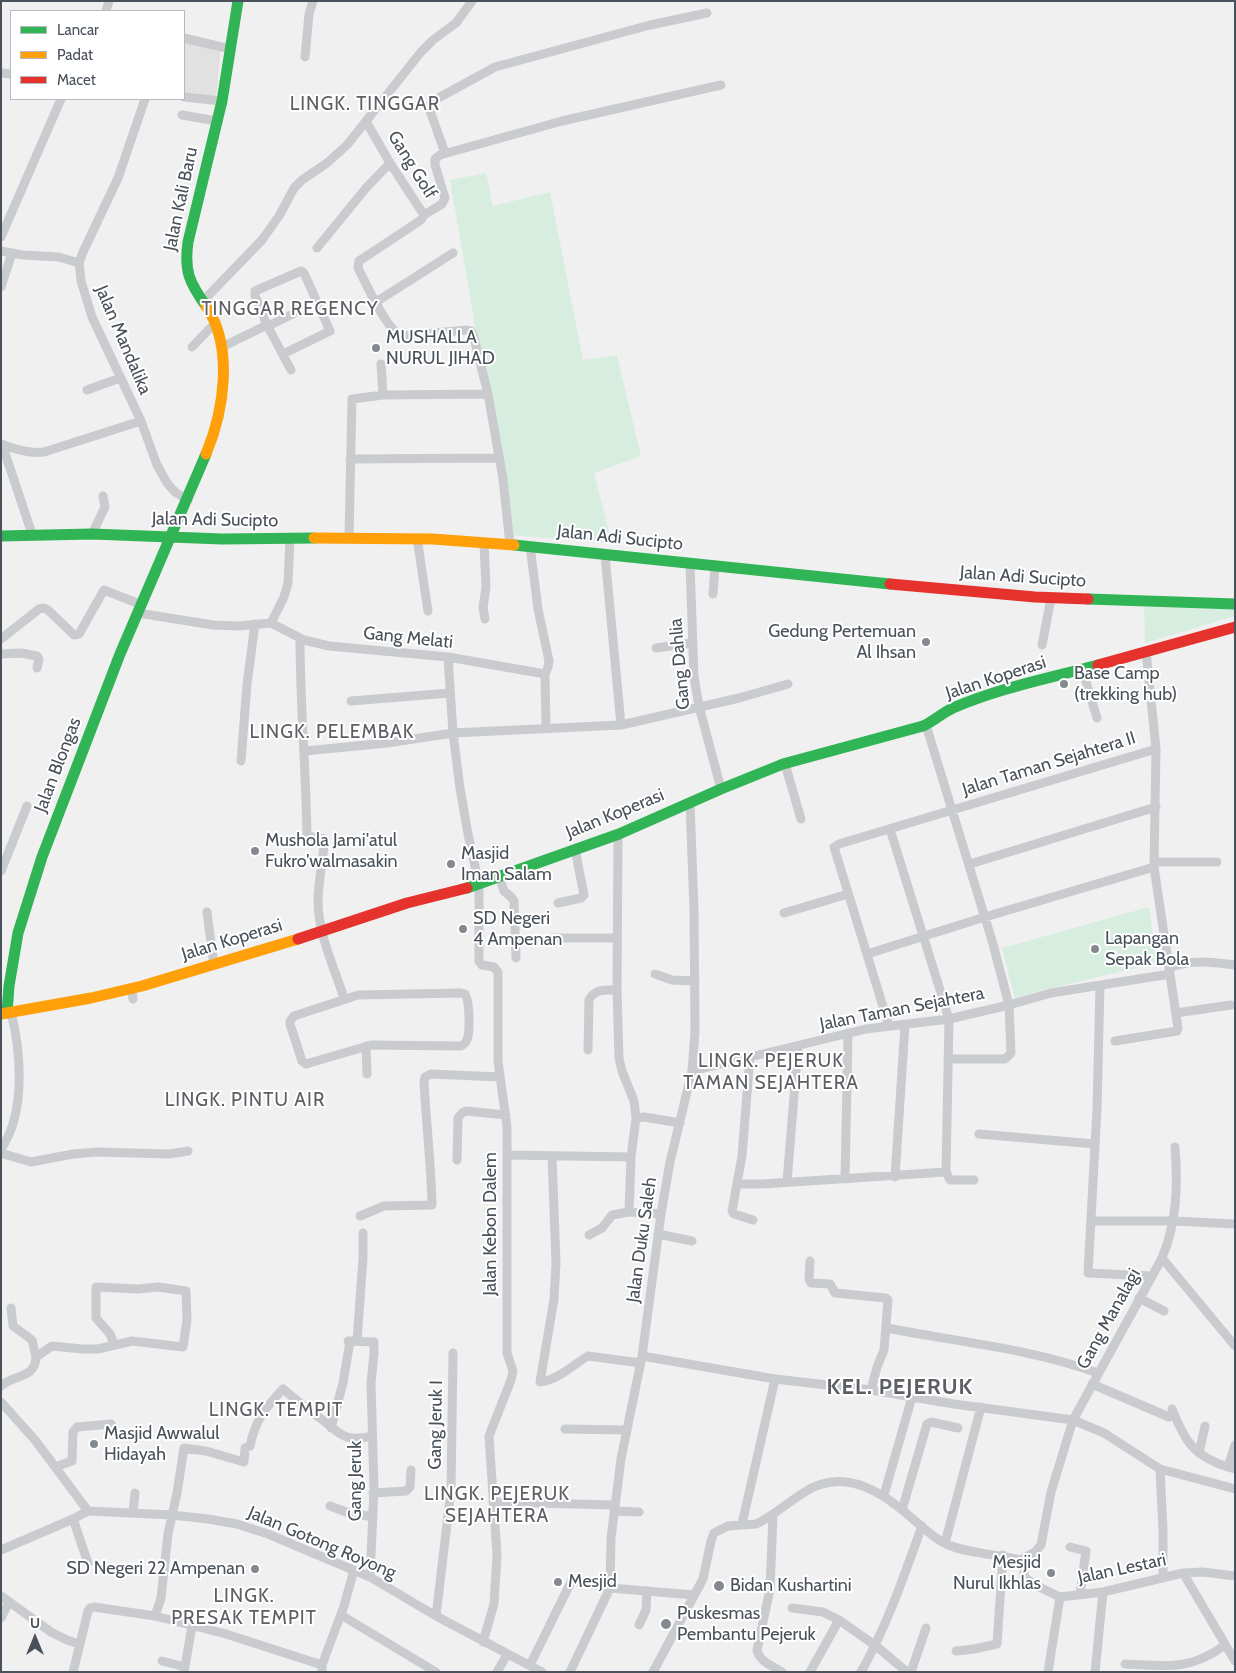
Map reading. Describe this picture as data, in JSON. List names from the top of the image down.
{
  "streets": {
    "main road": [
      "Jalan Kali Baru",
      "Jalan Adi Sucipto",
      "Jalan Koperasi",
      "Jalan Blongas"
    ],
    "street": [
      "Gang Golf",
      "Jalan Mandalika",
      "Gang Melati",
      "Gang Dahlia",
      "Jalan Taman Sejahtera II",
      "Jalan Taman Sejahtera",
      "Jalan Kebon Dalem",
      "Jalan Duku Saleh",
      "Gang Manalagi",
      "Gang Jeruk I",
      "Gang Jeruk",
      "Jalan Gotong Royong",
      "Jalan Lestari"
    ]
  },
  "crossings": [
    ["Jalan Kali Baru", "Jalan Mandalika"],
    ["Jalan Kali Baru", "Jalan Adi Sucipto"],
    ["Jalan Kali Baru", "Jalan Blongas"],
    ["Jalan Adi Sucipto", "Gang Dahlia"],
    ["Jalan Adi Sucipto", "Jalan Blongas"],
    ["Gang Dahlia", "Jalan Koperasi"],
    ["Jalan Koperasi", "Jalan Blongas"],
    ["Jalan Koperasi", "Jalan Taman Sejahtera"],
    ["Jalan Koperasi", "Jalan Kebon Dalem"],
    ["Jalan Koperasi", "Jalan Duku Saleh"],
    ["Jalan Taman Sejahtera II", "Jalan Taman Sejahtera"],
    ["Jalan Taman Sejahtera", "Jalan Duku Saleh"],
    ["Gang Manalagi", "Jalan Lestari"],
    ["Gang Jeruk I", "Jalan Gotong Royong"],
    ["Gang Jeruk", "Jalan Gotong Royong"]
  ],
  "districts": [
    "LINGK. TINGGAR",
    "TINGGAR REGENCY",
    "LINGK. PELEMBAK",
    "LINGK. PEJERUK TAMAN SEJAHTERA",
    "LINGK. PINTU AIR",
    "KEL. PEJERUK",
    "LINGK. TEMPIT",
    "LINGK. PEJERUK SEJAHTERA",
    "LINGK. PRESAK TEMPIT"
  ],
  "places": [
    "MUSHALLA NURUL JIHAD",
    "Gedung Pertemuan Al Ihsan",
    "Base Camp (trekking hub)",
    "Mushola Jami'atul Fukro'walmasakin",
    "Masjid Iman Salam",
    "SD Negeri 4 Ampenan",
    "Lapangan Sepak Bola",
    "Masjid Awwalul Hidayah",
    "SD Negeri 22 Ampenan",
    "Mesjid Nurul Ikhlas",
    "Mesjid",
    "Bidan Kushartini",
    "Puskesmas Pembantu Pejeruk"
  ],
  "legend": ["Lancar", "Padat", "Macet"],
  "north": "top"
}
